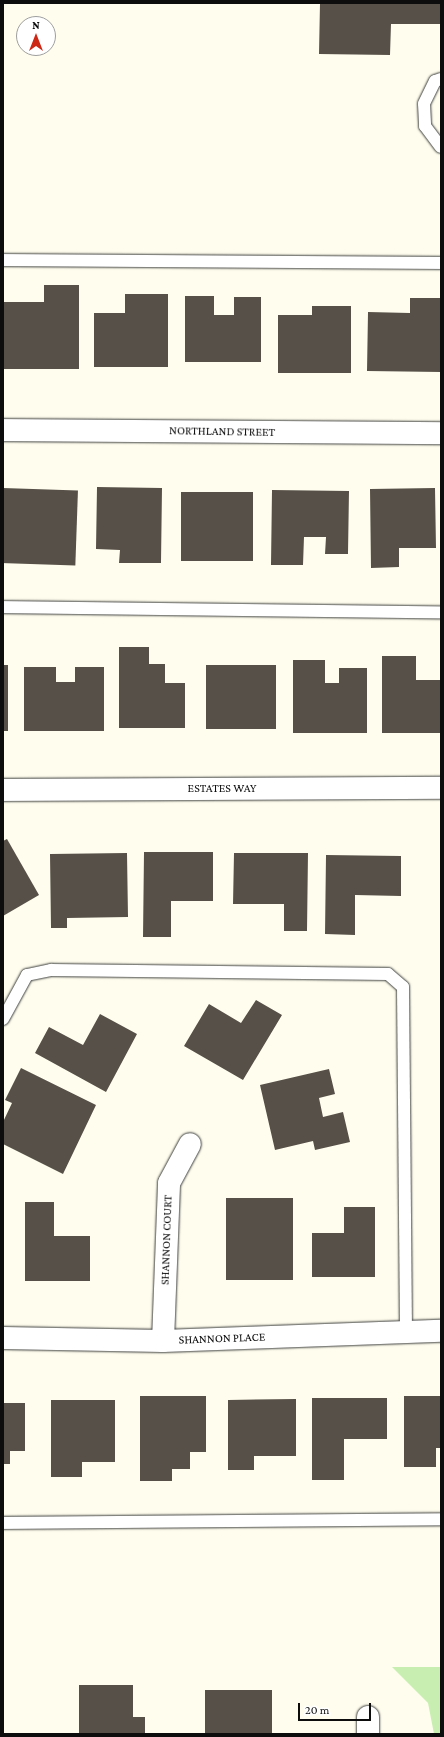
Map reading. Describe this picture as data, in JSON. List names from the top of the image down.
{
  "streets": {
    "street": [
      "NORTHLAND STREET",
      "ESTATES WAY",
      "SHANNON COURT",
      "SHANNON PLACE"
    ]
  },
  "crossings": [
    ["SHANNON COURT", "SHANNON PLACE"]
  ],
  "scale_bar": "20 m",
  "north": "top"
}
